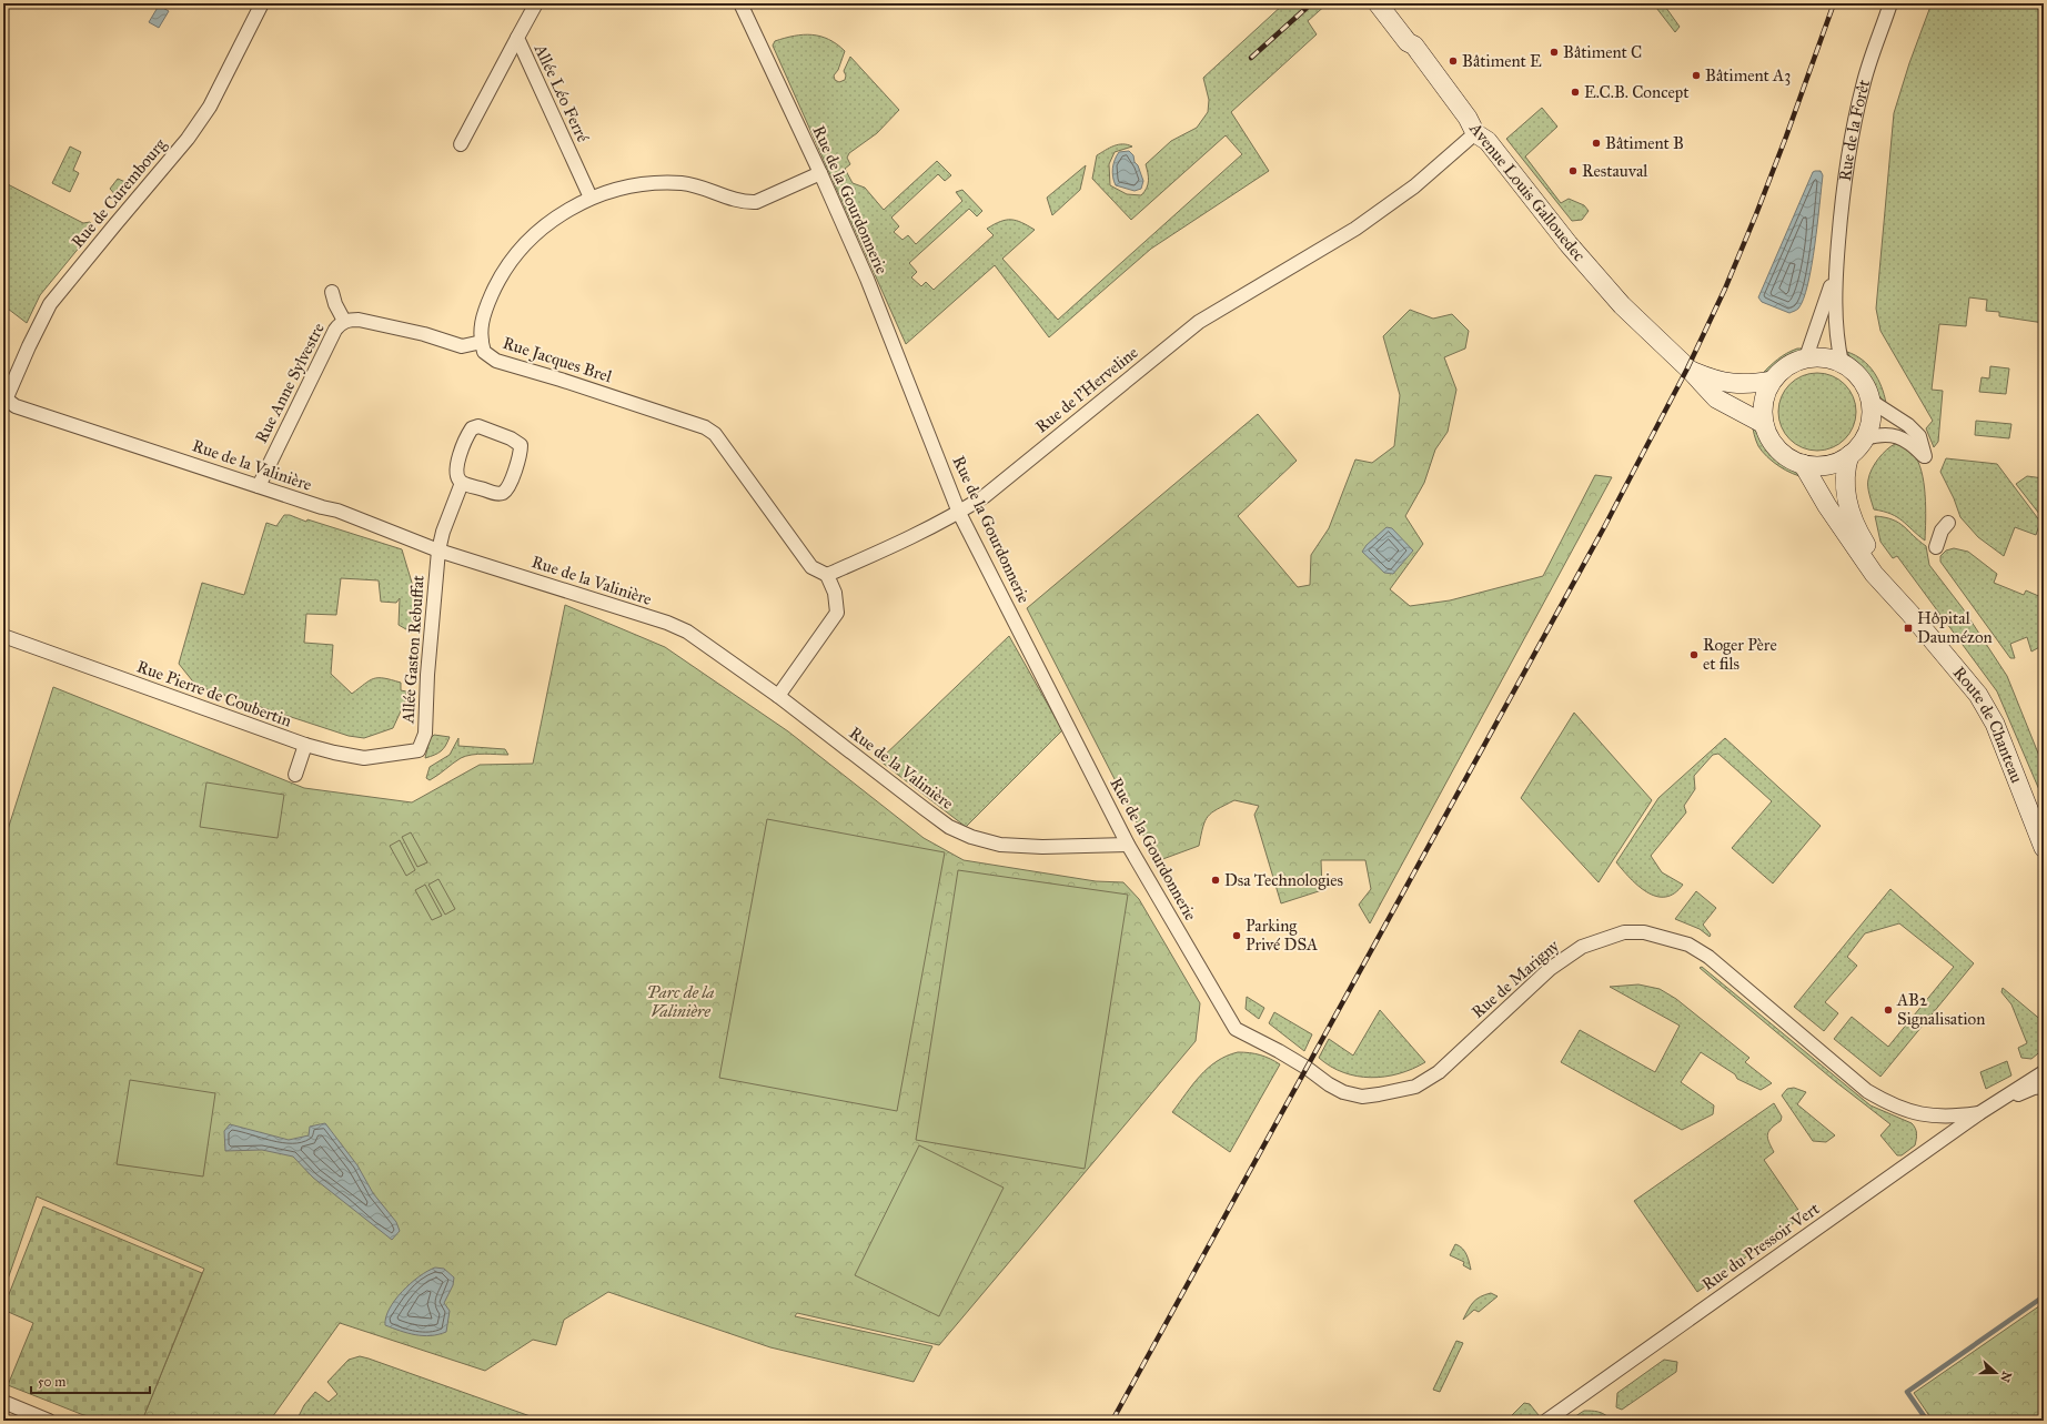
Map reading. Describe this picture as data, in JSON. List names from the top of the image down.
{
  "streets": {
    "main road": ["Avenue Louis Gallouedec", "Route de Chanteau"],
    "street": [
      "Allée Léo Ferré",
      "Rue de la Forêt",
      "Rue de Curembourg",
      "Rue de la Gourdonnerie",
      "Rue Jacques Brel",
      "Rue Anne Sylvestre",
      "Rue de l'Herveline",
      "Rue de la Valinière",
      "Allée Gaston Rebuffat",
      "Rue Pierre de Coubertin",
      "Rue de Marigny",
      "Rue du Pressoir Vert"
    ]
  },
  "crossings": [
    ["Allée Léo Ferré", "Rue Jacques Brel"],
    ["Rue de la Forêt", "Avenue Louis Gallouedec"],
    ["Rue de la Forêt", "Route de Chanteau"],
    ["Avenue Louis Gallouedec", "Rue de l'Herveline"],
    ["Avenue Louis Gallouedec", "Route de Chanteau"],
    ["Rue de Curembourg", "Rue de la Valinière"],
    ["Rue de la Gourdonnerie", "Rue Jacques Brel"],
    ["Rue de la Gourdonnerie", "Rue de l'Herveline"],
    ["Rue de la Gourdonnerie", "Rue de la Valinière"],
    ["Rue de la Gourdonnerie", "Rue de Marigny"],
    ["Rue Jacques Brel", "Rue Anne Sylvestre"],
    ["Rue Jacques Brel", "Rue de l'Herveline"],
    ["Rue Anne Sylvestre", "Rue de la Valinière"],
    ["Rue de la Valinière", "Allée Gaston Rebuffat"],
    ["Allée Gaston Rebuffat", "Rue Pierre de Coubertin"],
    ["Rue de Marigny", "Rue du Pressoir Vert"]
  ],
  "parks": ["Parc de la Valinière"],
  "places": {
    "other": [
      "Bâtiment C",
      "Bâtiment E",
      "Bâtiment A3",
      "E.C.B. Concept",
      "Bâtiment B",
      "Restauval",
      "Roger Père et fils",
      "Dsa Technologies",
      "Parking Privé DSA",
      "AB2 Signalisation"
    ],
    "transit": ["Hôpital Daumézon"]
  },
  "scale_bar": "50 m",
  "north": "right"
}
